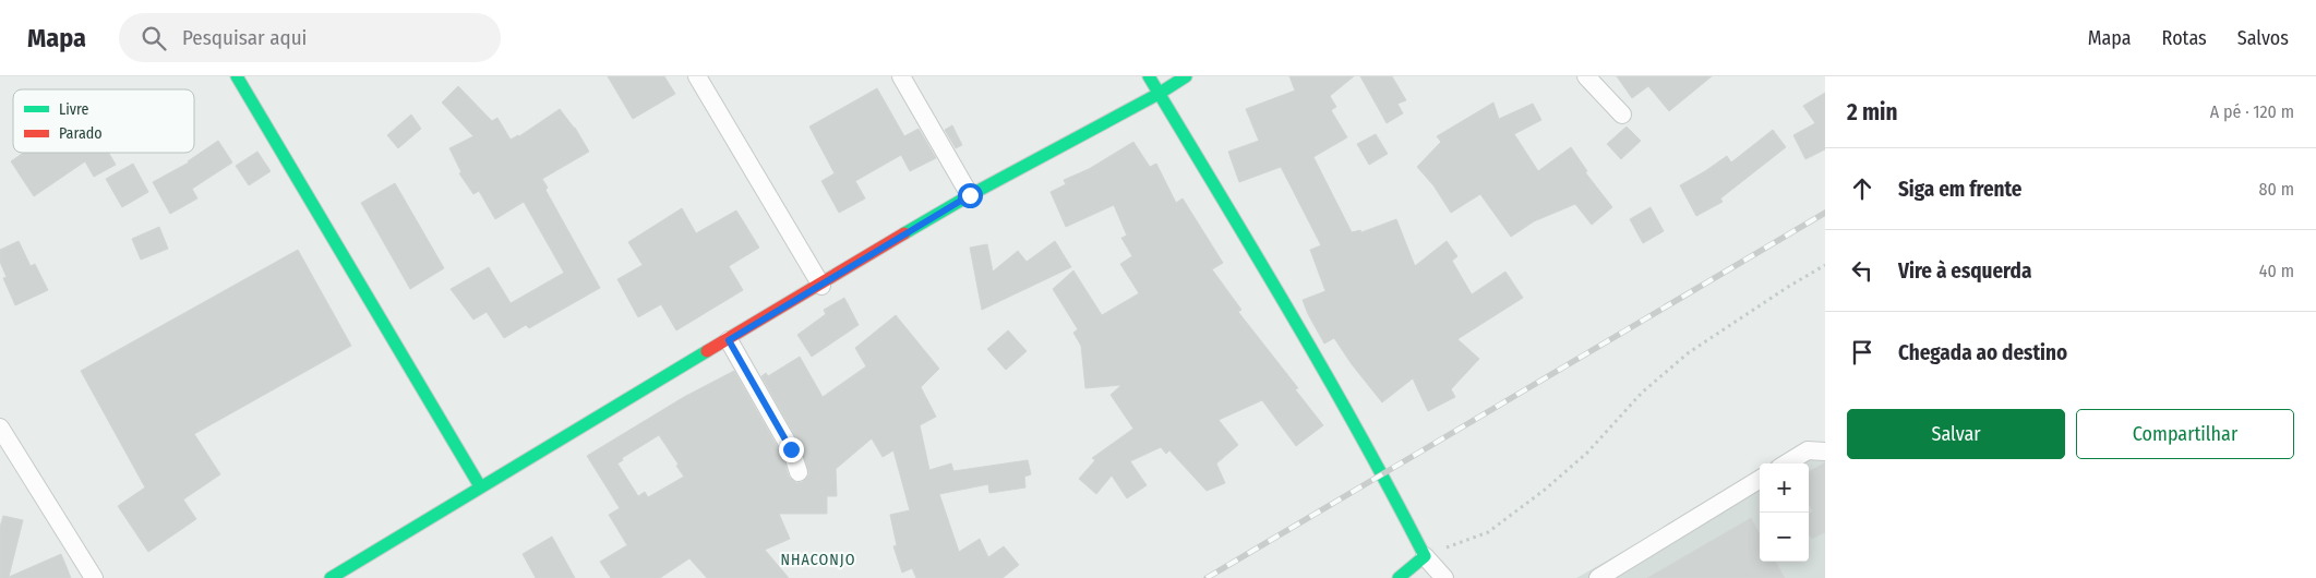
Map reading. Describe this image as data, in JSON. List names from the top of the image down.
{
  "districts": ["NHACONJO"],
  "legend": ["Livre", "Parado"],
  "page": {
    "header": "Mapa",
    "search": "Pesquisar aqui",
    "nav": ["Mapa", "Rotas", "Salvos"],
    "heading": ["2 min", "A pé · 120 m"],
    "list": [
      ["Siga em frente", "80 m"],
      ["Vire à esquerda", "40 m"],
      "Chegada ao destino"
    ],
    "buttons": ["Salvar", "Compartilhar"],
    "map_buttons": ["+", "−"]
  }
}
